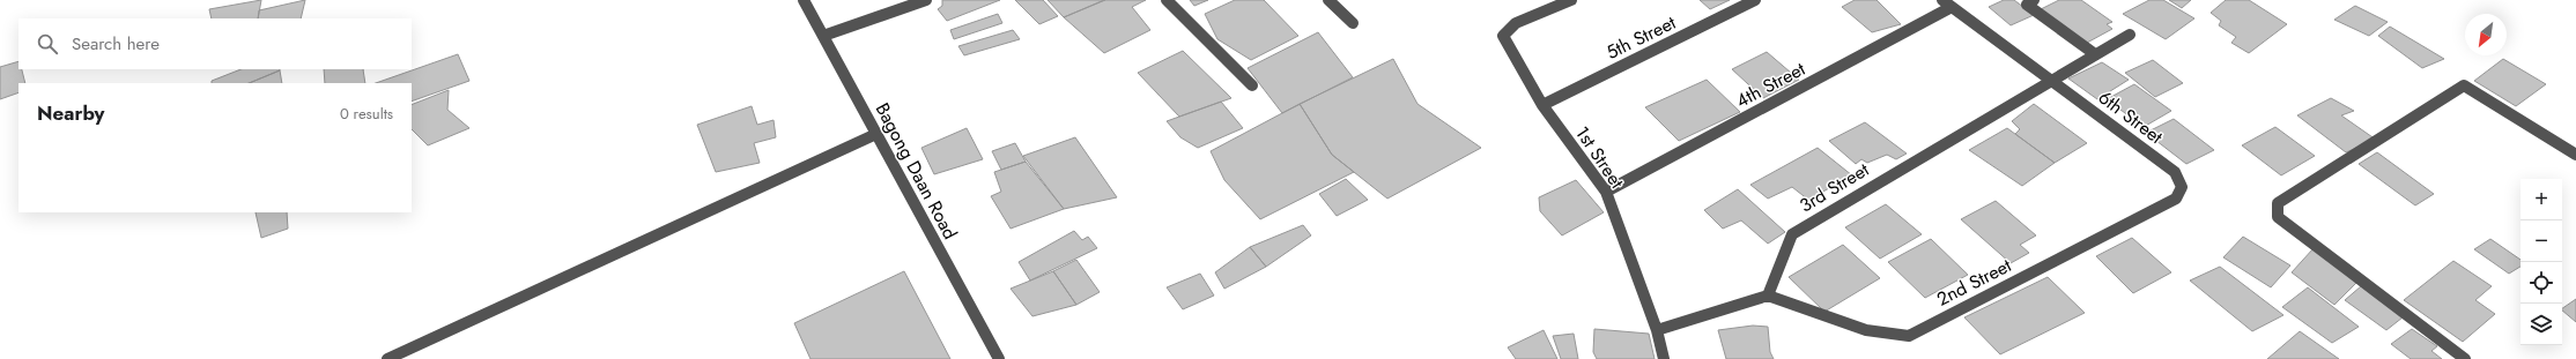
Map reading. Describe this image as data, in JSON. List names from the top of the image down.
{
  "streets": {
    "street": [
      "5th Street",
      "4th Street",
      "6th Street",
      "1st Street",
      "Bagong Daan Road",
      "3rd Street",
      "2nd Street"
    ]
  },
  "crossings": [
    ["5th Street", "1st Street"],
    ["4th Street", "6th Street"],
    ["4th Street", "1st Street"],
    ["6th Street", "3rd Street"],
    ["6th Street", "2nd Street"],
    ["3rd Street", "2nd Street"]
  ],
  "north": "bottom left",
  "page": {
    "search": "Search here",
    "heading": ["Nearby", "0 results"],
    "map_buttons": ["+", "−"]
  }
}
